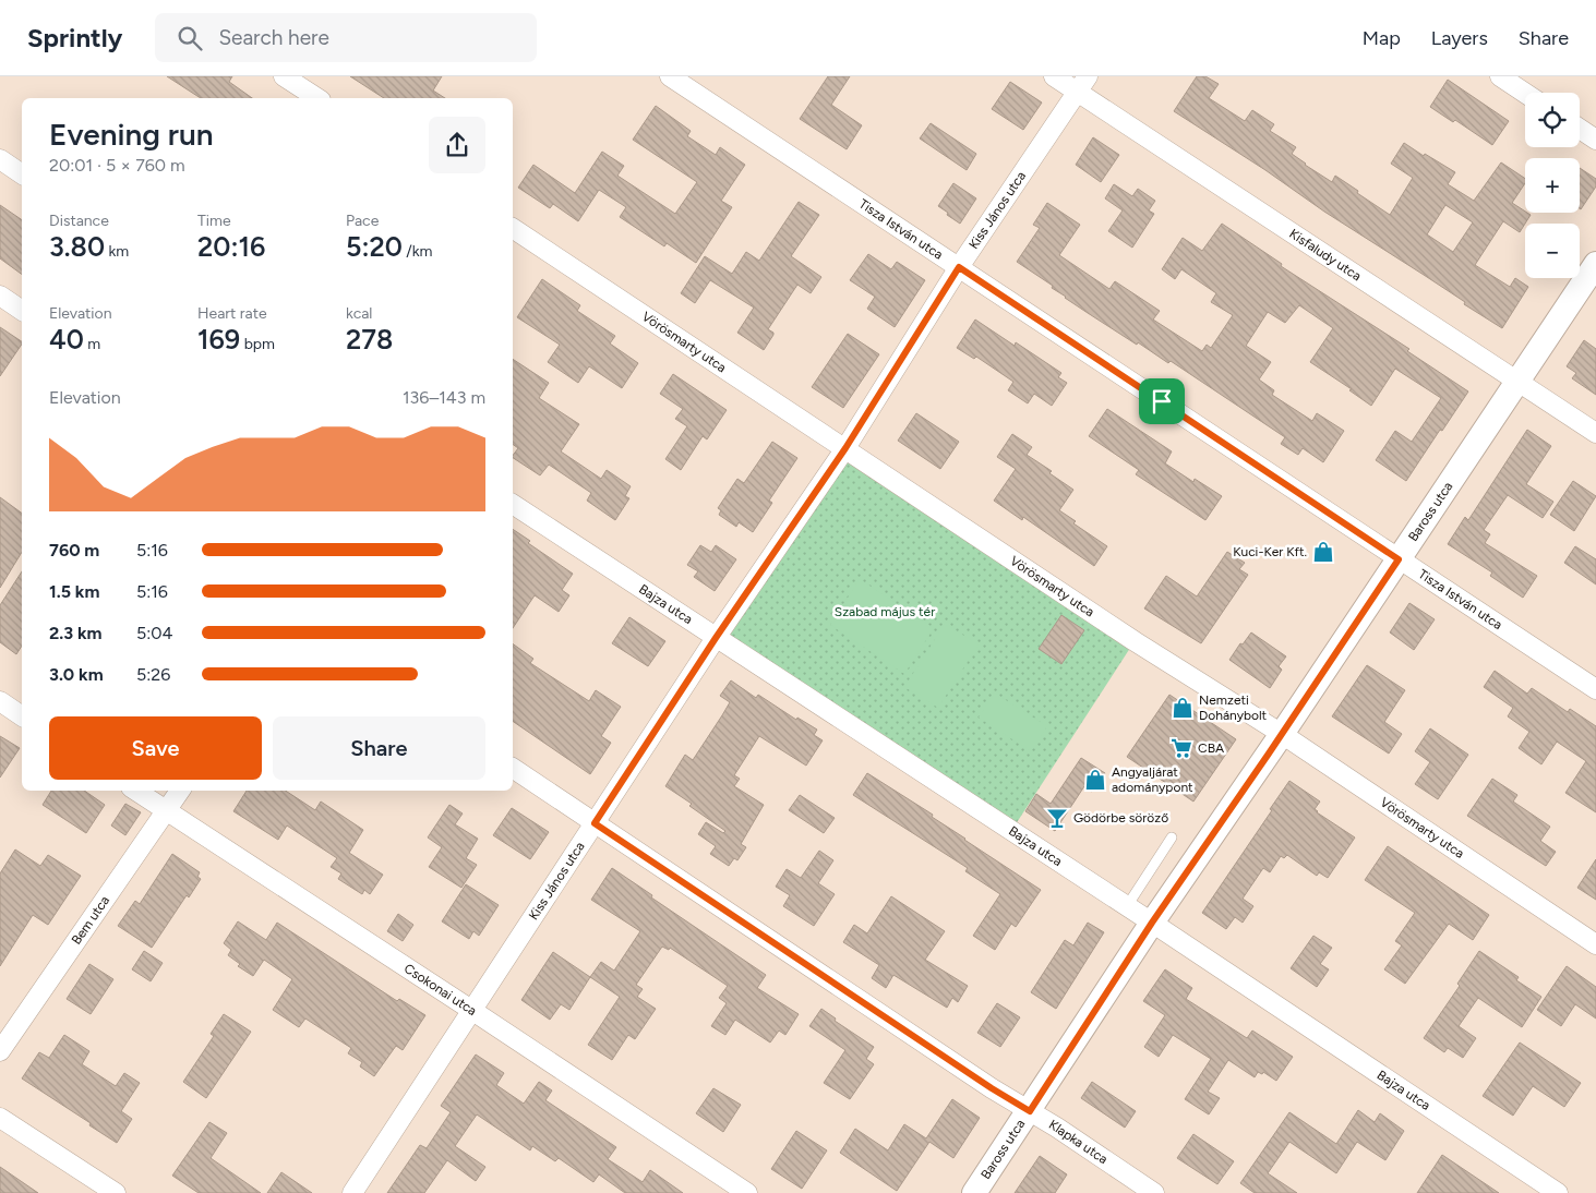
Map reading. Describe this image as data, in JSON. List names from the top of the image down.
{
  "streets": {
    "street": [
      "Kiss János utca",
      "Tisza István utca",
      "Kisfaludy utca",
      "Vörösmarty utca",
      "Baross utca",
      "Bajza utca",
      "Bem utca",
      "Csokonai utca",
      "Klapka utca"
    ]
  },
  "crossings": [
    ["Kiss János utca", "Tisza István utca"],
    ["Kiss János utca", "Kisfaludy utca"],
    ["Kiss János utca", "Vörösmarty utca"],
    ["Kiss János utca", "Bajza utca"],
    ["Kiss János utca", "Csokonai utca"],
    ["Kiss János utca", "Klapka utca"],
    ["Tisza István utca", "Baross utca"],
    ["Kisfaludy utca", "Baross utca"],
    ["Vörösmarty utca", "Baross utca"],
    ["Baross utca", "Bajza utca"],
    ["Baross utca", "Klapka utca"],
    ["Bem utca", "Csokonai utca"]
  ],
  "parks": ["Szabad május tér"],
  "places": {
    "shop": ["Kuci-Ker Kft.", "Nemzeti Dohánybolt", "Angyaljárat adománypont"],
    "supermarket": ["CBA"],
    "bar": ["Gödörbe söröző"]
  },
  "page": {
    "header": "Sprintly",
    "search": "Search here",
    "nav": ["Map", "Layers", "Share"],
    "map_buttons": ["+", "−"],
    "heading": ["Evening run", "20:01 · 5 × 760 m"],
    "stats": [
      ["Distance", "3.80 km"],
      ["Time", "20:16"],
      ["Pace", "5:20 /km"],
      ["Elevation", "40 m"],
      ["Heart rate", "169 bpm"],
      ["kcal", "278"]
    ],
    "chart": ["Elevation", "136–143 m"],
    "list": [
      {
        "name": "760 m",
        "note": "5:16"
      },
      {
        "name": "1.5 km",
        "note": "5:16"
      },
      {
        "name": "2.3 km",
        "note": "5:04"
      },
      {
        "name": "3.0 km",
        "note": "5:26"
      }
    ],
    "buttons": ["Save", "Share"]
  }
}
